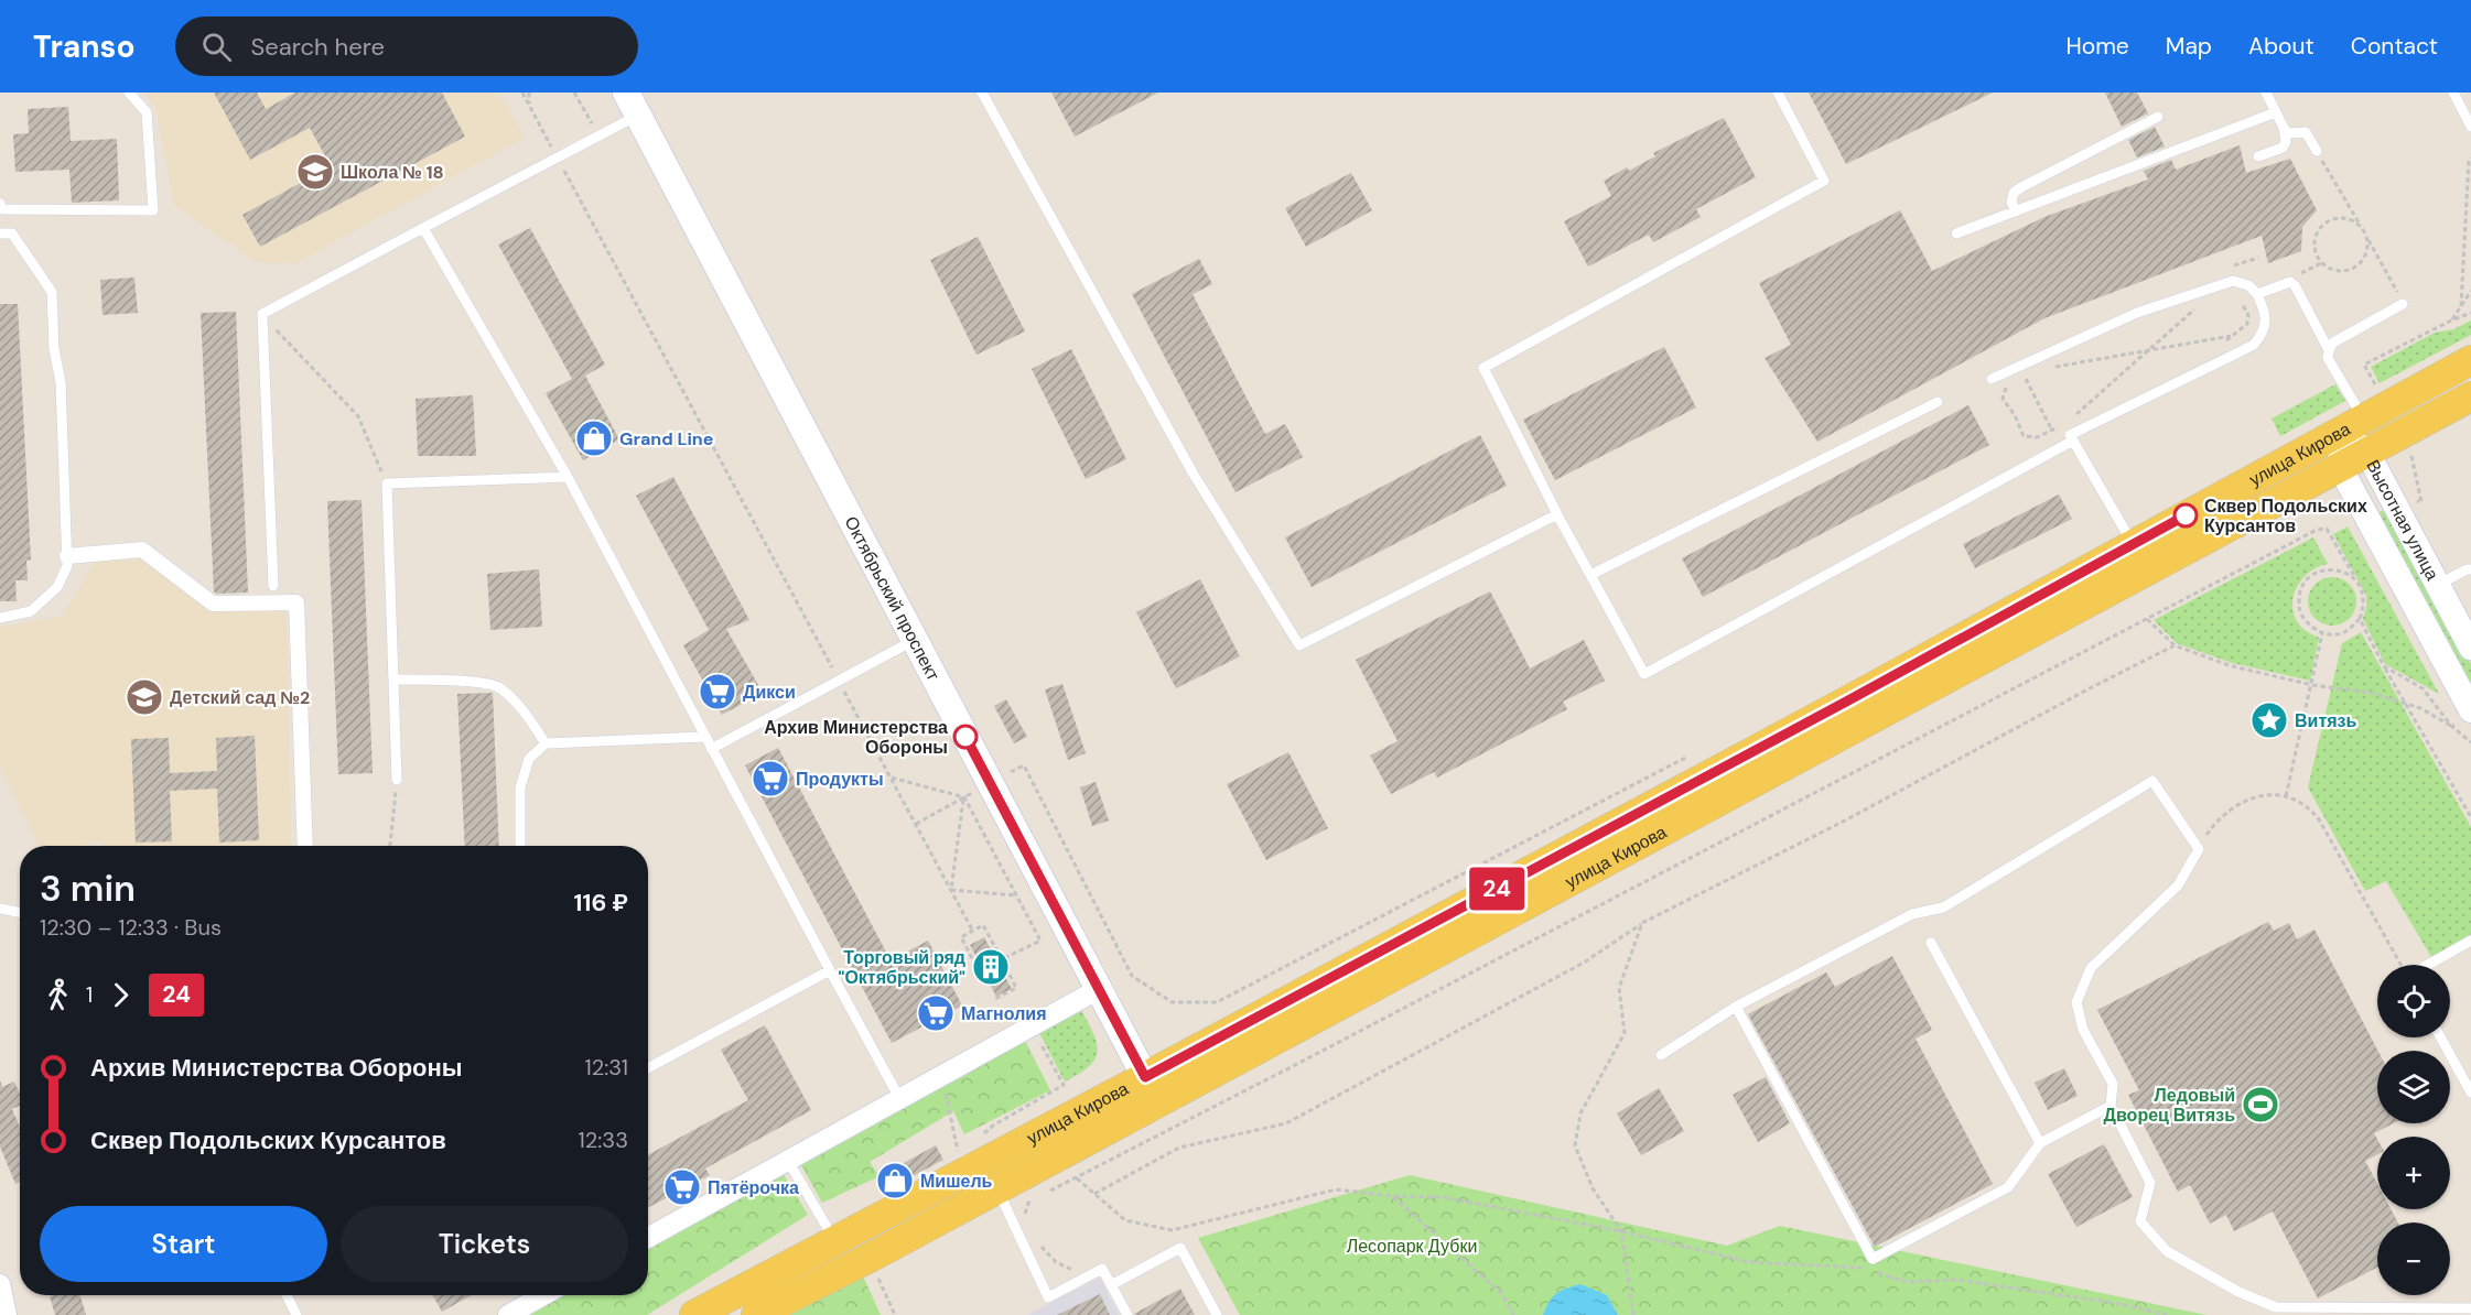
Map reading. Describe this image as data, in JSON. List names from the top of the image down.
{
  "streets": {
    "main road": ["улица Кирова", "Октябрьский проспект"],
    "street": ["Высотная улица"]
  },
  "crossings": [
    ["улица Кирова", "Высотная улица"],
    ["улица Кирова", "Октябрьский проспект"]
  ],
  "parks": ["Лесопарк Дубки"],
  "places": {
    "school or university": ["Школа № 18", "Детский сад №2"],
    "shop": ["Grand Line", "Мишель"],
    "other": ["Сквер Подольских Курсантов", "Архив Министерства Обороны"],
    "supermarket": [
      "Дикси",
      "Продукты",
      "Магнолия",
      "Пятёрочка"
    ],
    "place": ["Витязь"],
    "building": ["Торговый ряд \"Октябрьский\""],
    "sports": ["Ледовый Дворец Витязь"]
  },
  "lines": ["bus line 24"],
  "page": {
    "header": "Transo",
    "search": "Search here",
    "nav": [
      "Home",
      "Map",
      "About",
      "Contact"
    ],
    "on_map": "24",
    "heading": ["3 min", "12:30 – 12:33 · Bus", "116 ₽"],
    "legs": ["1", "24"],
    "map_buttons": ["+", "−"],
    "list": [
      {
        "name": "Архив Министерства Обороны",
        "value": "12:31"
      },
      {
        "name": "Сквер Подольских Курсантов",
        "value": "12:33"
      }
    ],
    "buttons": ["Start", "Tickets"]
  }
}
